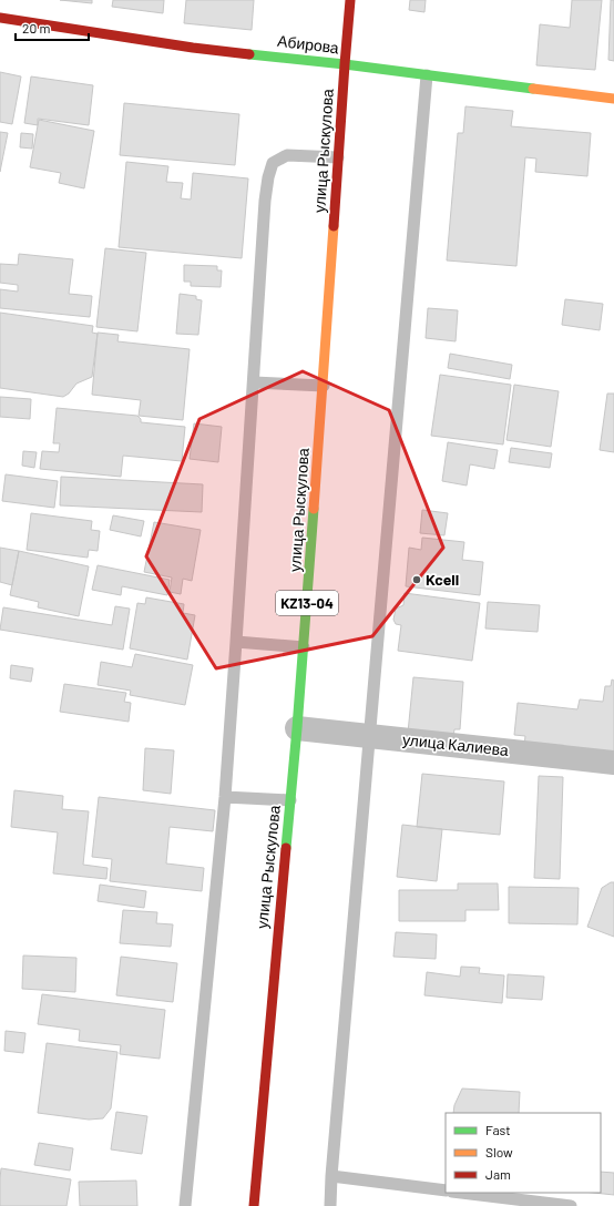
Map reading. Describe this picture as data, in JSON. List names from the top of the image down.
{
  "streets": {
    "main road": ["Абирова", "улица Рыскулова", "KZ13-04"],
    "street": ["улица Калиева"]
  },
  "crossings": [
    ["Абирова", "улица Рыскулова"],
    ["улица Рыскулова", "улица Калиева"]
  ],
  "places": ["Kcell"],
  "legend": ["Fast", "Slow", "Jam"],
  "scale_bar": "20 m"
}
